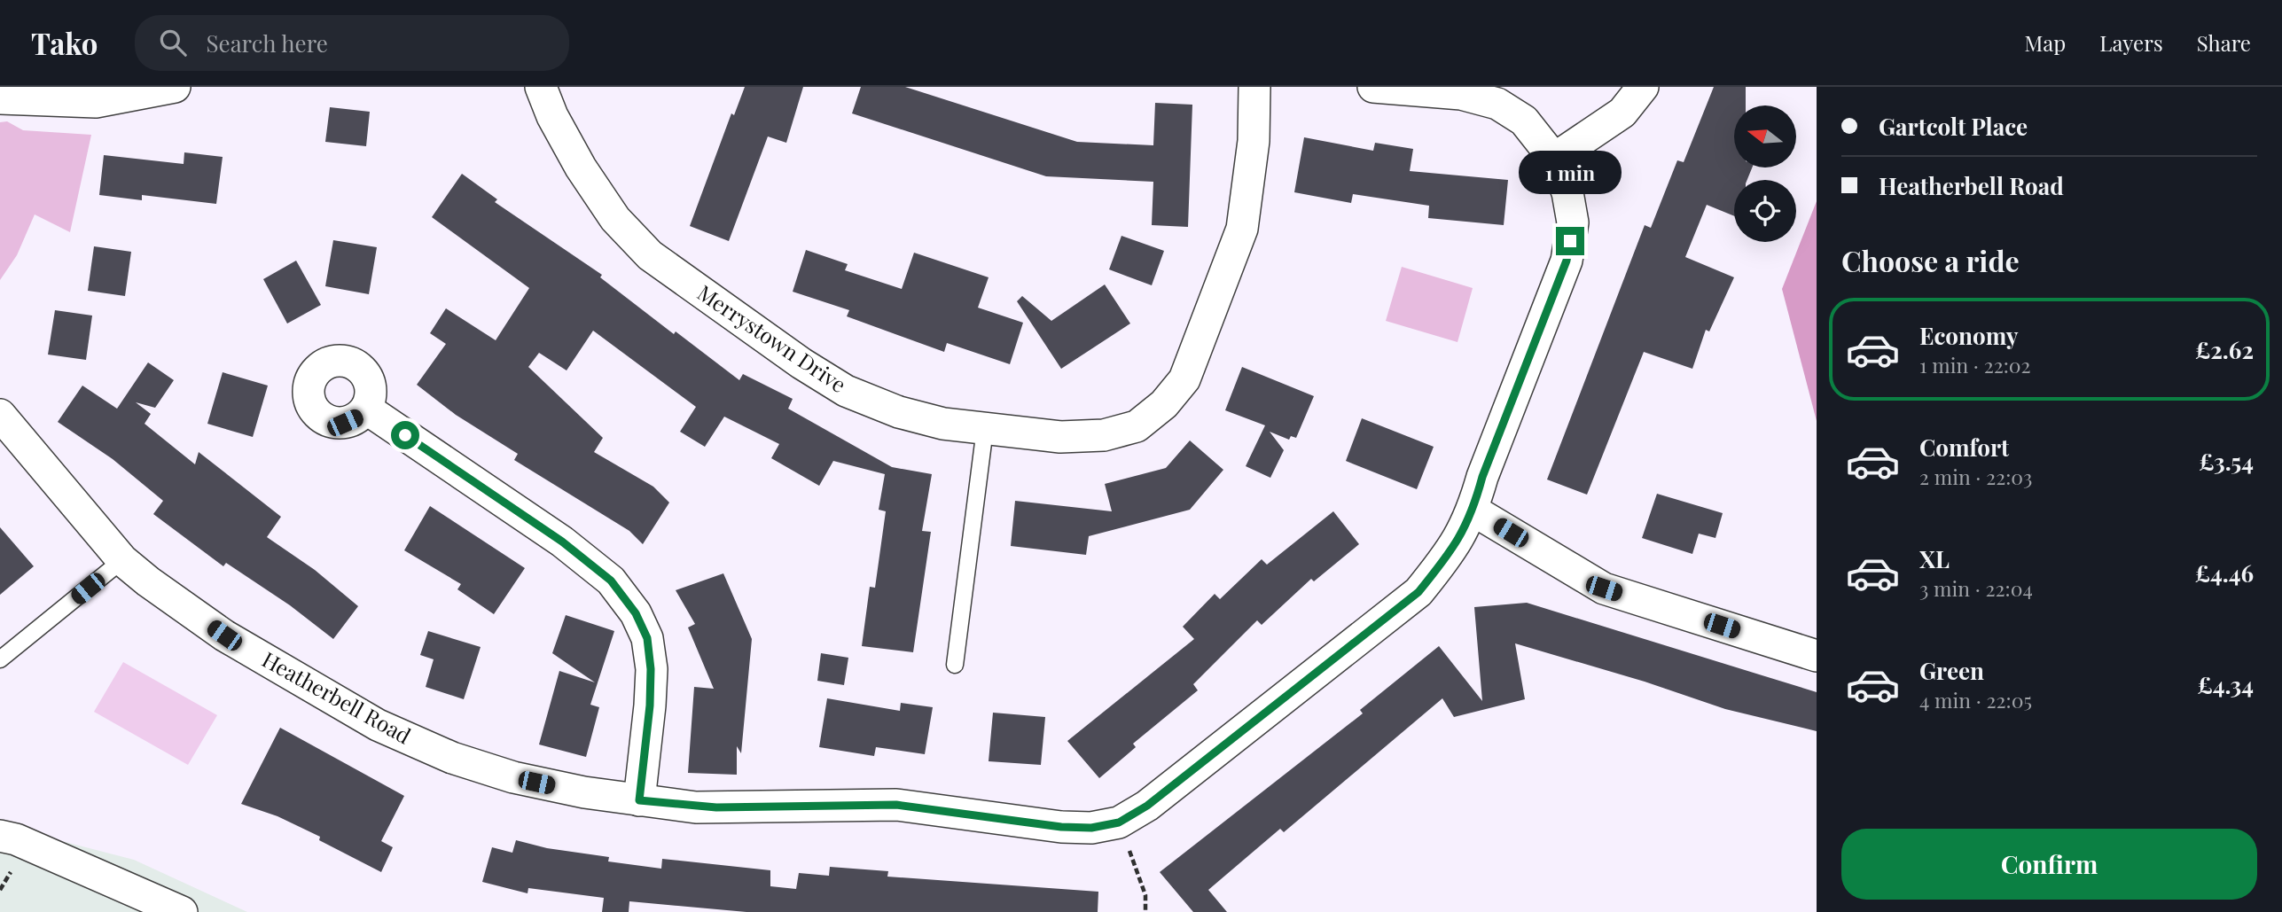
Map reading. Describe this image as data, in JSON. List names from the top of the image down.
{
  "streets": {
    "street": ["Merrystown Drive", "Heatherbell Road"]
  },
  "north": "left",
  "page": {
    "header": "Tako",
    "search": "Search here",
    "nav": ["Map", "Layers", "Share"],
    "banner": ["Gartcolt Place", "Heatherbell Road"],
    "bubble": "1 min",
    "heading": "Choose a ride",
    "list": [
      {
        "name": "Economy",
        "note": "1 min · 22:02",
        "value": "£2.62"
      },
      {
        "name": "Comfort",
        "note": "2 min · 22:03",
        "value": "£3.54"
      },
      {
        "name": "XL",
        "note": "3 min · 22:04",
        "value": "£4.46"
      },
      {
        "name": "Green",
        "note": "4 min · 22:05",
        "value": "£4.34"
      }
    ],
    "buttons": "Confirm"
  }
}
